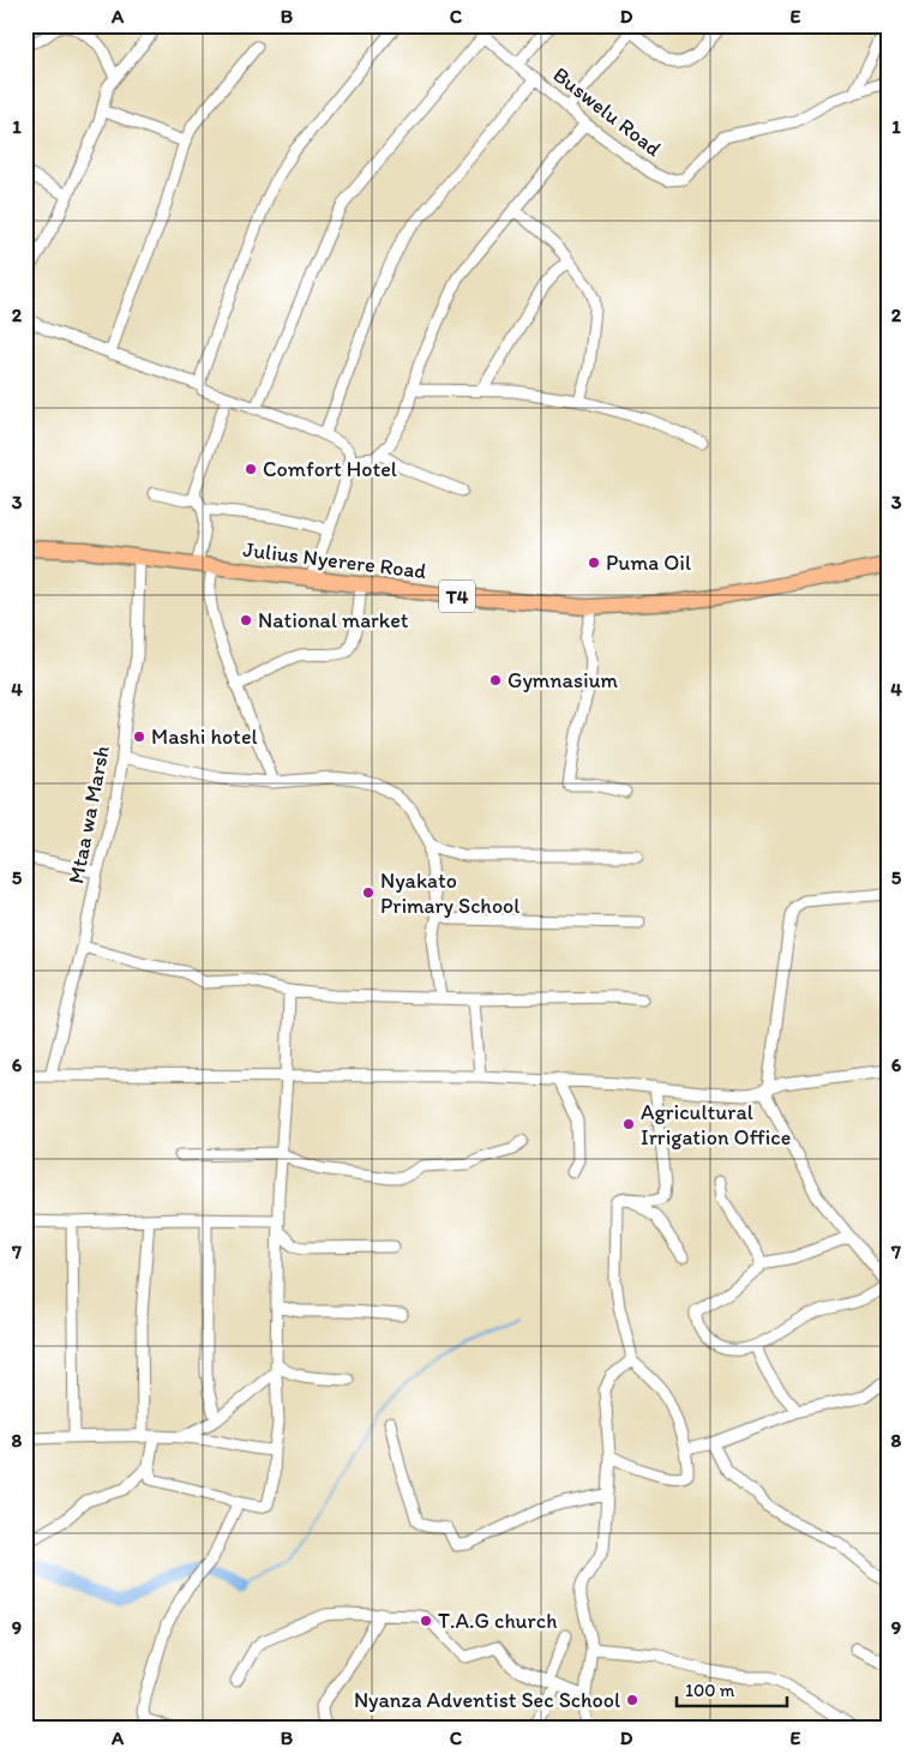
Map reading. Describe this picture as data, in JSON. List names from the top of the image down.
{
  "streets": {
    "highway": ["Julius Nyerere Road", "T4"],
    "street": ["Buswelu Road", "Mtaa wa Marsh"]
  },
  "crossings": [
    ["Julius Nyerere Road", "Mtaa wa Marsh"]
  ],
  "places": [
    "Comfort Hotel",
    "Puma Oil",
    "National market",
    "Gymnasium",
    "Mashi hotel",
    "Nyakato Primary School",
    "Agricultural Irrigation Office",
    "T.A.G church",
    "Nyanza Adventist Sec School"
  ],
  "scale_bar": "100 m",
  "grid": {
    "columns": [
      "A",
      "B",
      "C",
      "D",
      "E"
    ],
    "rows": [
      "1",
      "2",
      "3",
      "4",
      "5",
      "6",
      "7",
      "8",
      "9"
    ]
  }
}
